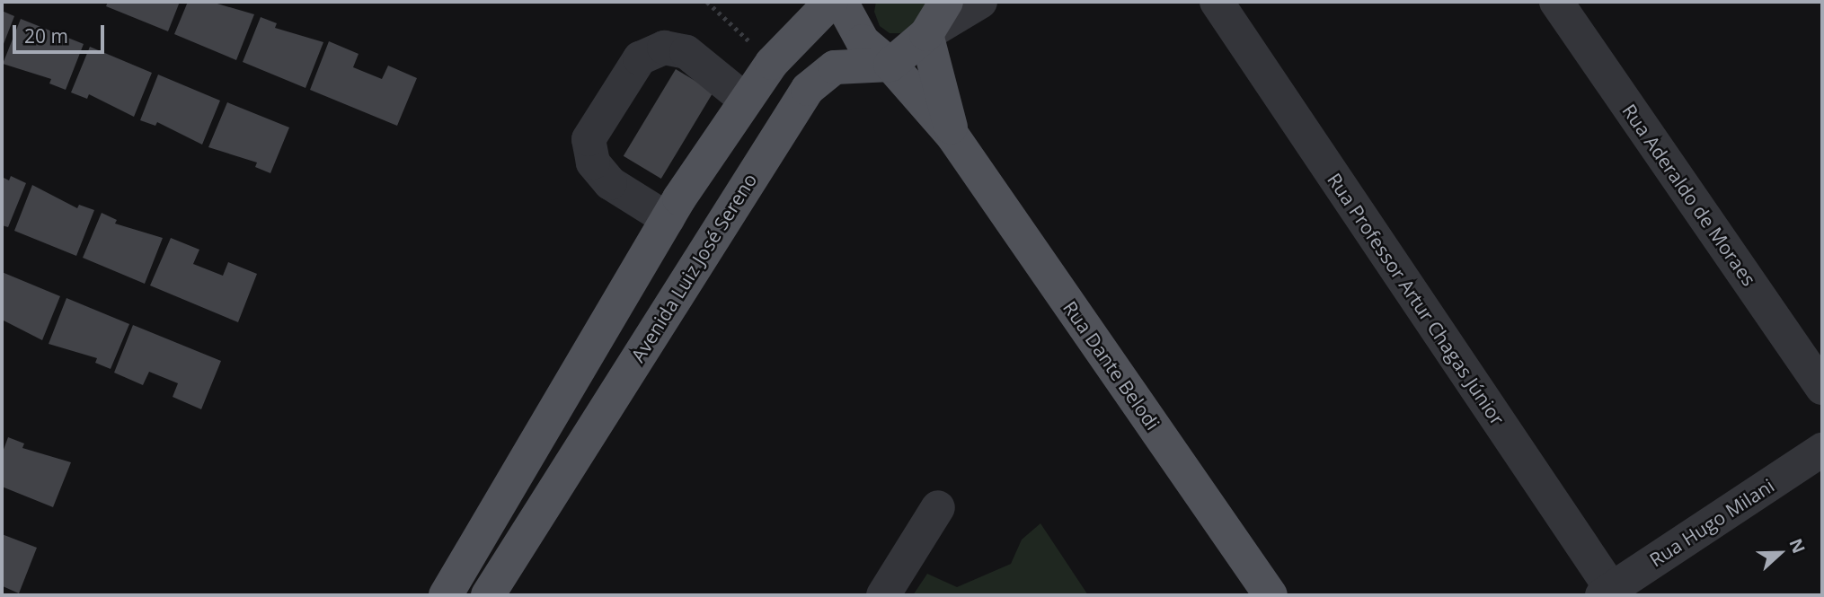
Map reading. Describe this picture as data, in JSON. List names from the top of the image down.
{
  "streets": {
    "main road": ["Avenida Luiz José Sereno", "Rua Dante Belodi"],
    "street": ["Rua Aderaldo de Moraes", "Rua Professor Artur Chagas Júnior", "Rua Hugo Milani"]
  },
  "crossings": [
    ["Rua Professor Artur Chagas Júnior", "Rua Hugo Milani"]
  ],
  "scale_bar": "20 m",
  "north": "right"
}
